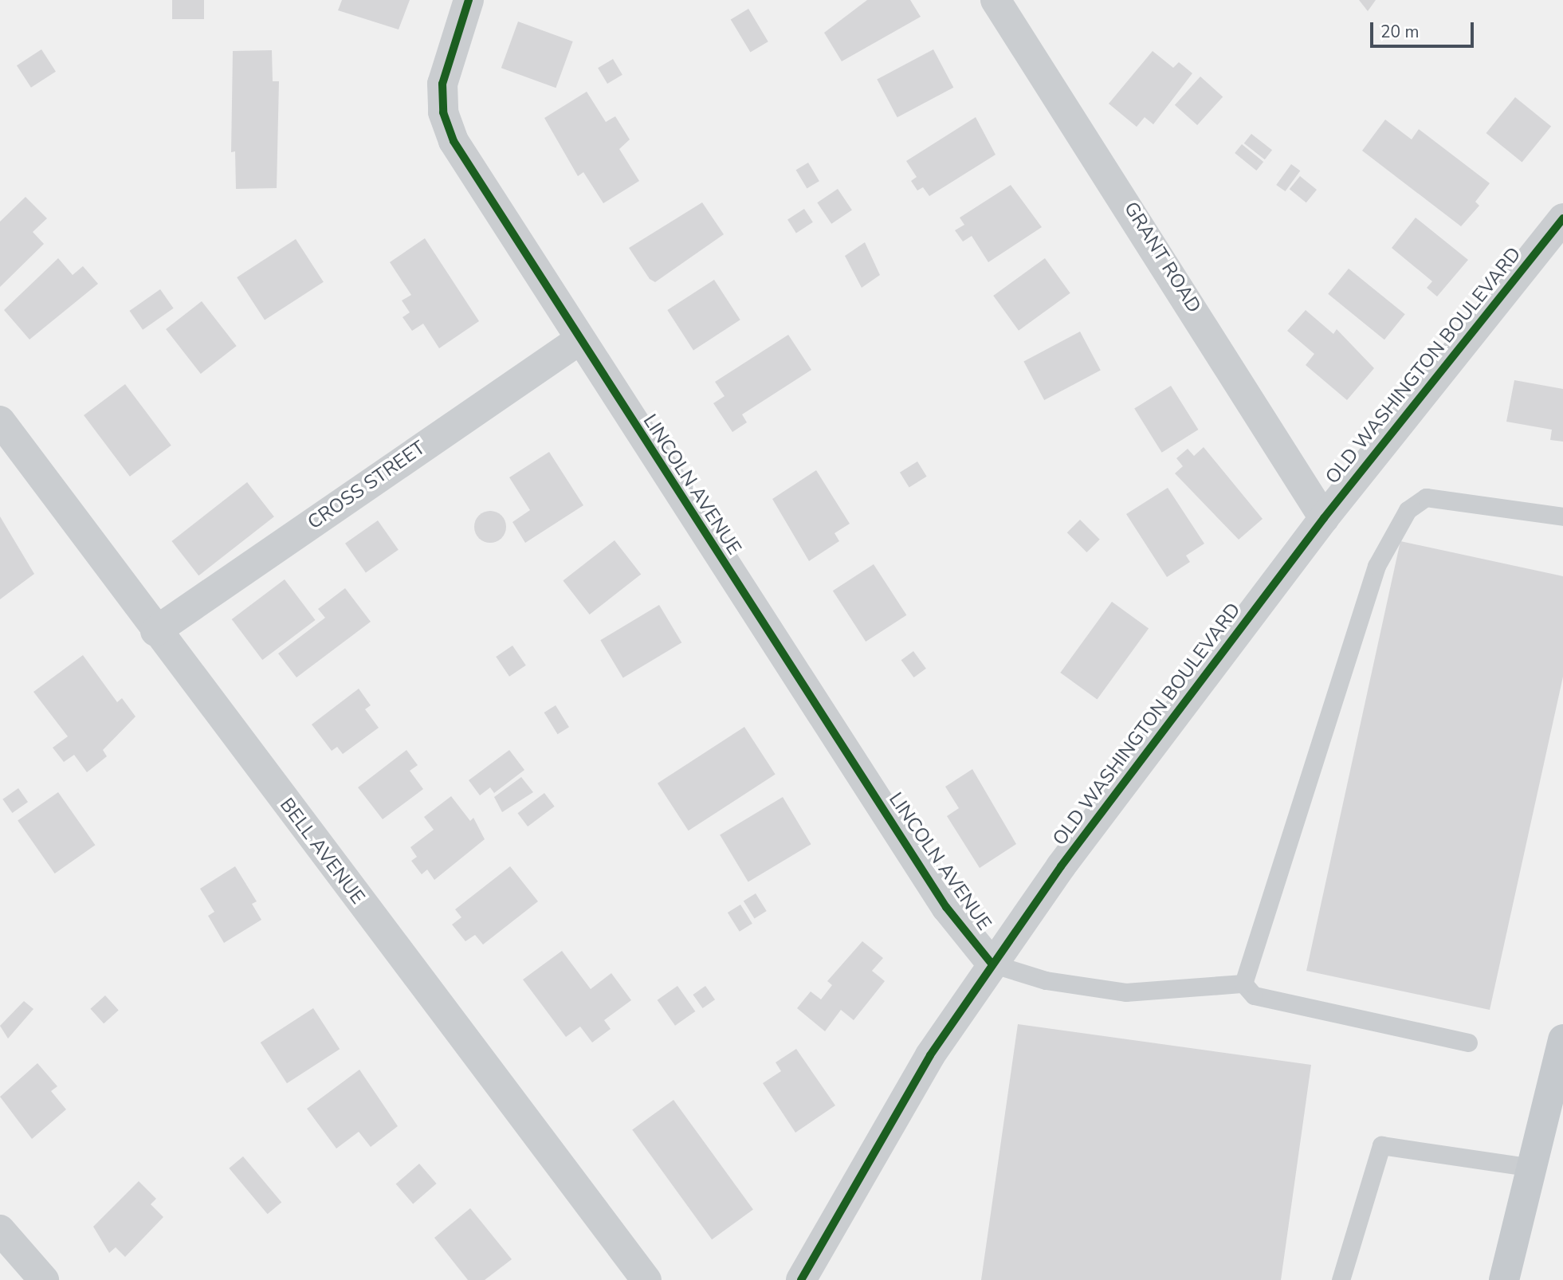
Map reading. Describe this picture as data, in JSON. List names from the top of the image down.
{
  "streets": {
    "street": [
      "GRANT ROAD",
      "OLD WASHINGTON BOULEVARD",
      "LINCOLN AVENUE",
      "CROSS STREET",
      "BELL AVENUE"
    ]
  },
  "crossings": [
    ["GRANT ROAD", "OLD WASHINGTON BOULEVARD"],
    ["OLD WASHINGTON BOULEVARD", "LINCOLN AVENUE"],
    ["LINCOLN AVENUE", "CROSS STREET"],
    ["CROSS STREET", "BELL AVENUE"]
  ],
  "scale_bar": "20 m"
}
